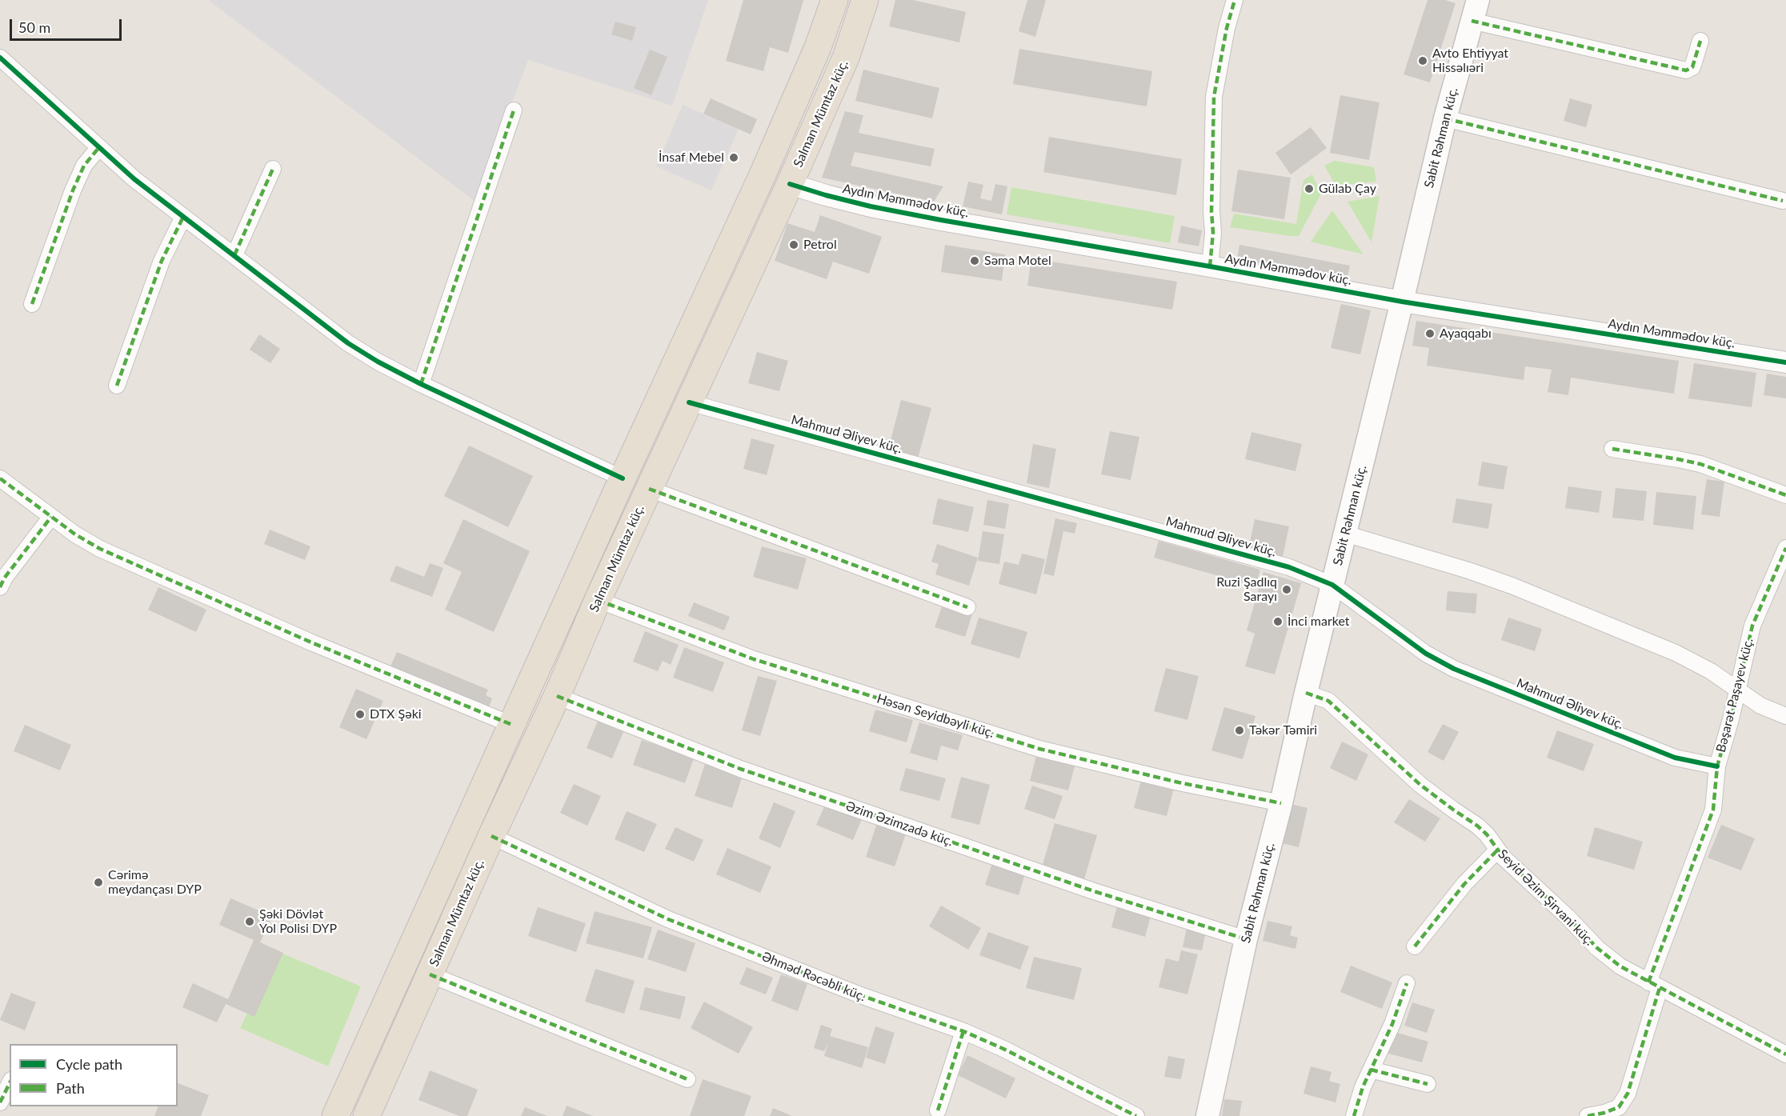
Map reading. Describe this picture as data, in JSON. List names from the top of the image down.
{
  "streets": {
    "highway": ["Salman Mümtaz küç."],
    "main road": ["Sabit Rəhman küç."],
    "street": [
      "Aydın Məmmədov küç.",
      "Mahmud Əliyev küç.",
      "Bəşarət Paşayev küç.",
      "Həsən Seyidbəyli küç.",
      "Əzim Əzimzadə küç.",
      "Seyid Əzim Şirvani küç.",
      "Əhməd Rəcəbli küç."
    ]
  },
  "crossings": [
    ["Salman Mümtaz küç.", "Aydın Məmmədov küç."],
    ["Salman Mümtaz küç.", "Mahmud Əliyev küç."],
    ["Salman Mümtaz küç.", "Həsən Seyidbəyli küç."],
    ["Salman Mümtaz küç.", "Əzim Əzimzadə küç."],
    ["Salman Mümtaz küç.", "Əhməd Rəcəbli küç."],
    ["Sabit Rəhman küç.", "Aydın Məmmədov küç."],
    ["Sabit Rəhman küç.", "Mahmud Əliyev küç."],
    ["Sabit Rəhman küç.", "Həsən Seyidbəyli küç."],
    ["Sabit Rəhman küç.", "Əzim Əzimzadə küç."],
    ["Sabit Rəhman küç.", "Seyid Əzim Şirvani küç."],
    ["Mahmud Əliyev küç.", "Bəşarət Paşayev küç."],
    ["Bəşarət Paşayev küç.", "Seyid Əzim Şirvani küç."]
  ],
  "places": [
    "Avto Ehtiyyat Hissəlıəri",
    "İnsaf Mebel",
    "Gülab Çay",
    "Petrol",
    "Səma Motel",
    "Ayaqqabı",
    "Ruzi Şadlıq Sarayı",
    "İnci market",
    "DTX Şəki",
    "Təkər Təmiri",
    "Cərimə meydançası DYP",
    "Şəki Dövlət Yol Polisi DYP"
  ],
  "legend": ["Cycle path", "Path"],
  "scale_bar": "50 m"
}
